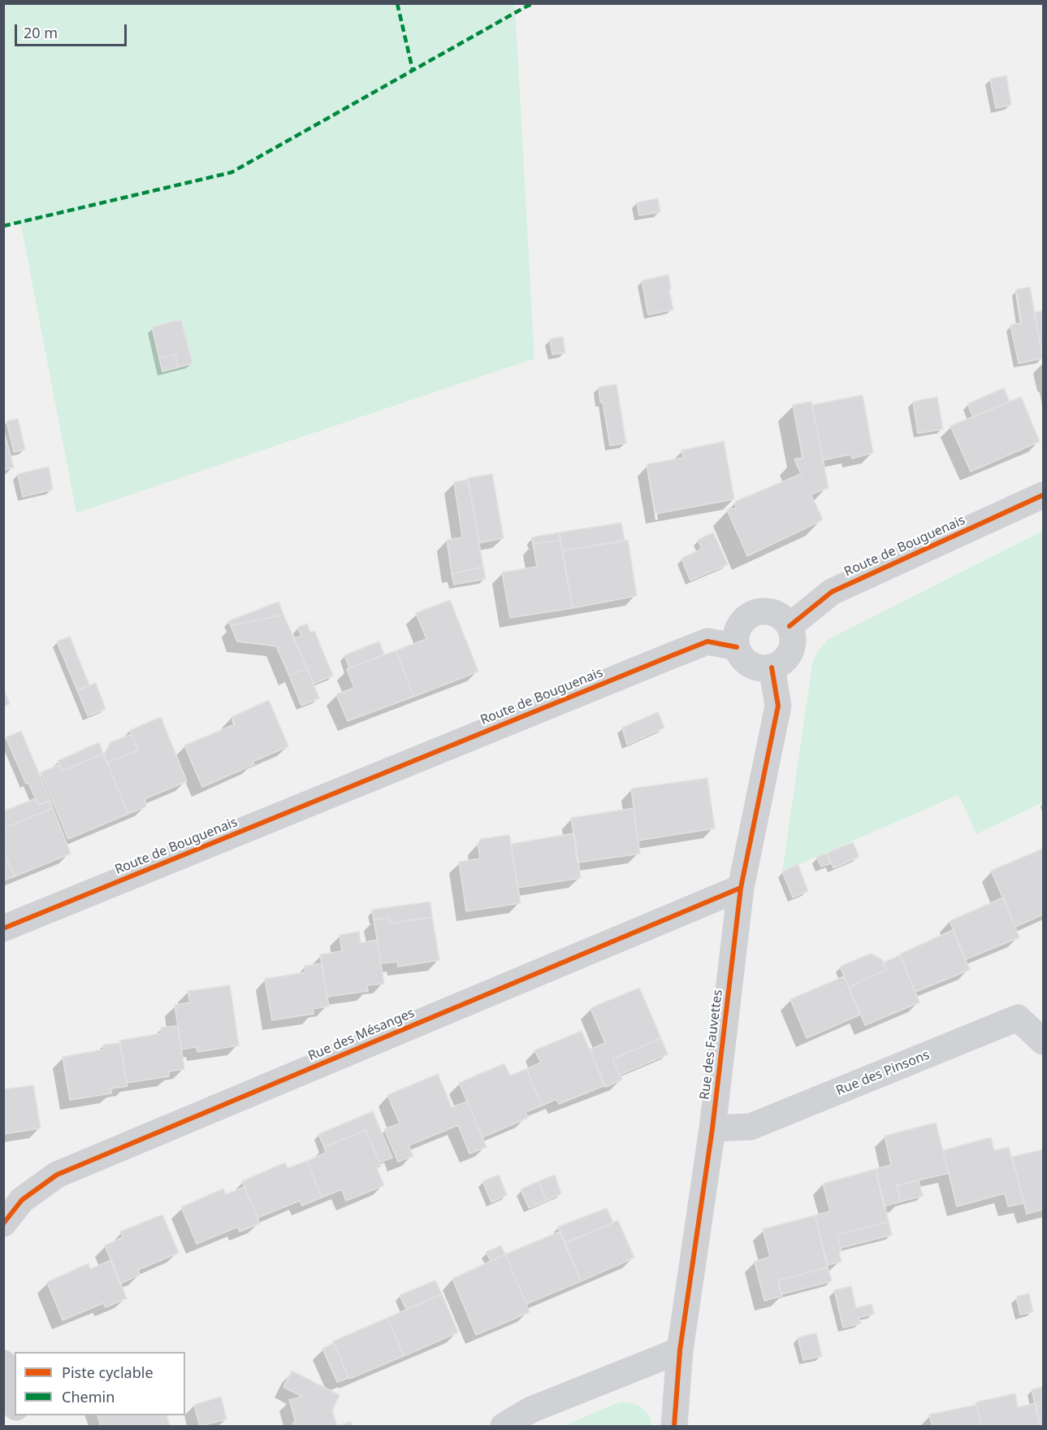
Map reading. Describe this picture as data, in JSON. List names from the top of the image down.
{
  "streets": {
    "street": [
      "Route de Bouguenais",
      "Rue des Mésanges",
      "Rue des Fauvettes",
      "Rue des Pinsons"
    ]
  },
  "crossings": [
    ["Route de Bouguenais", "Rue des Fauvettes"],
    ["Rue des Mésanges", "Rue des Fauvettes"],
    ["Rue des Fauvettes", "Rue des Pinsons"]
  ],
  "legend": ["Piste cyclable", "Chemin"],
  "scale_bar": "20 m"
}
